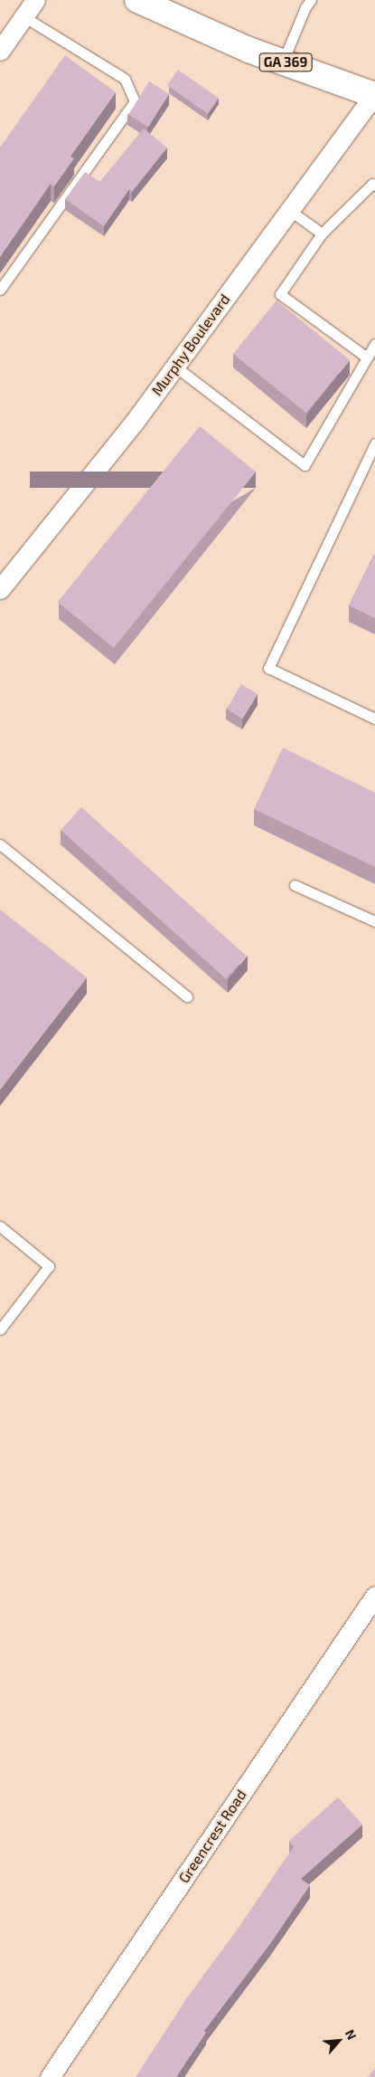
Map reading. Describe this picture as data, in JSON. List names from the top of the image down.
{
  "streets": {
    "main road": ["GA 369"],
    "street": ["Murphy Boulevard", "Greencrest Road"]
  },
  "crossings": [
    ["GA 369", "Murphy Boulevard"]
  ],
  "north": "top right"
}
